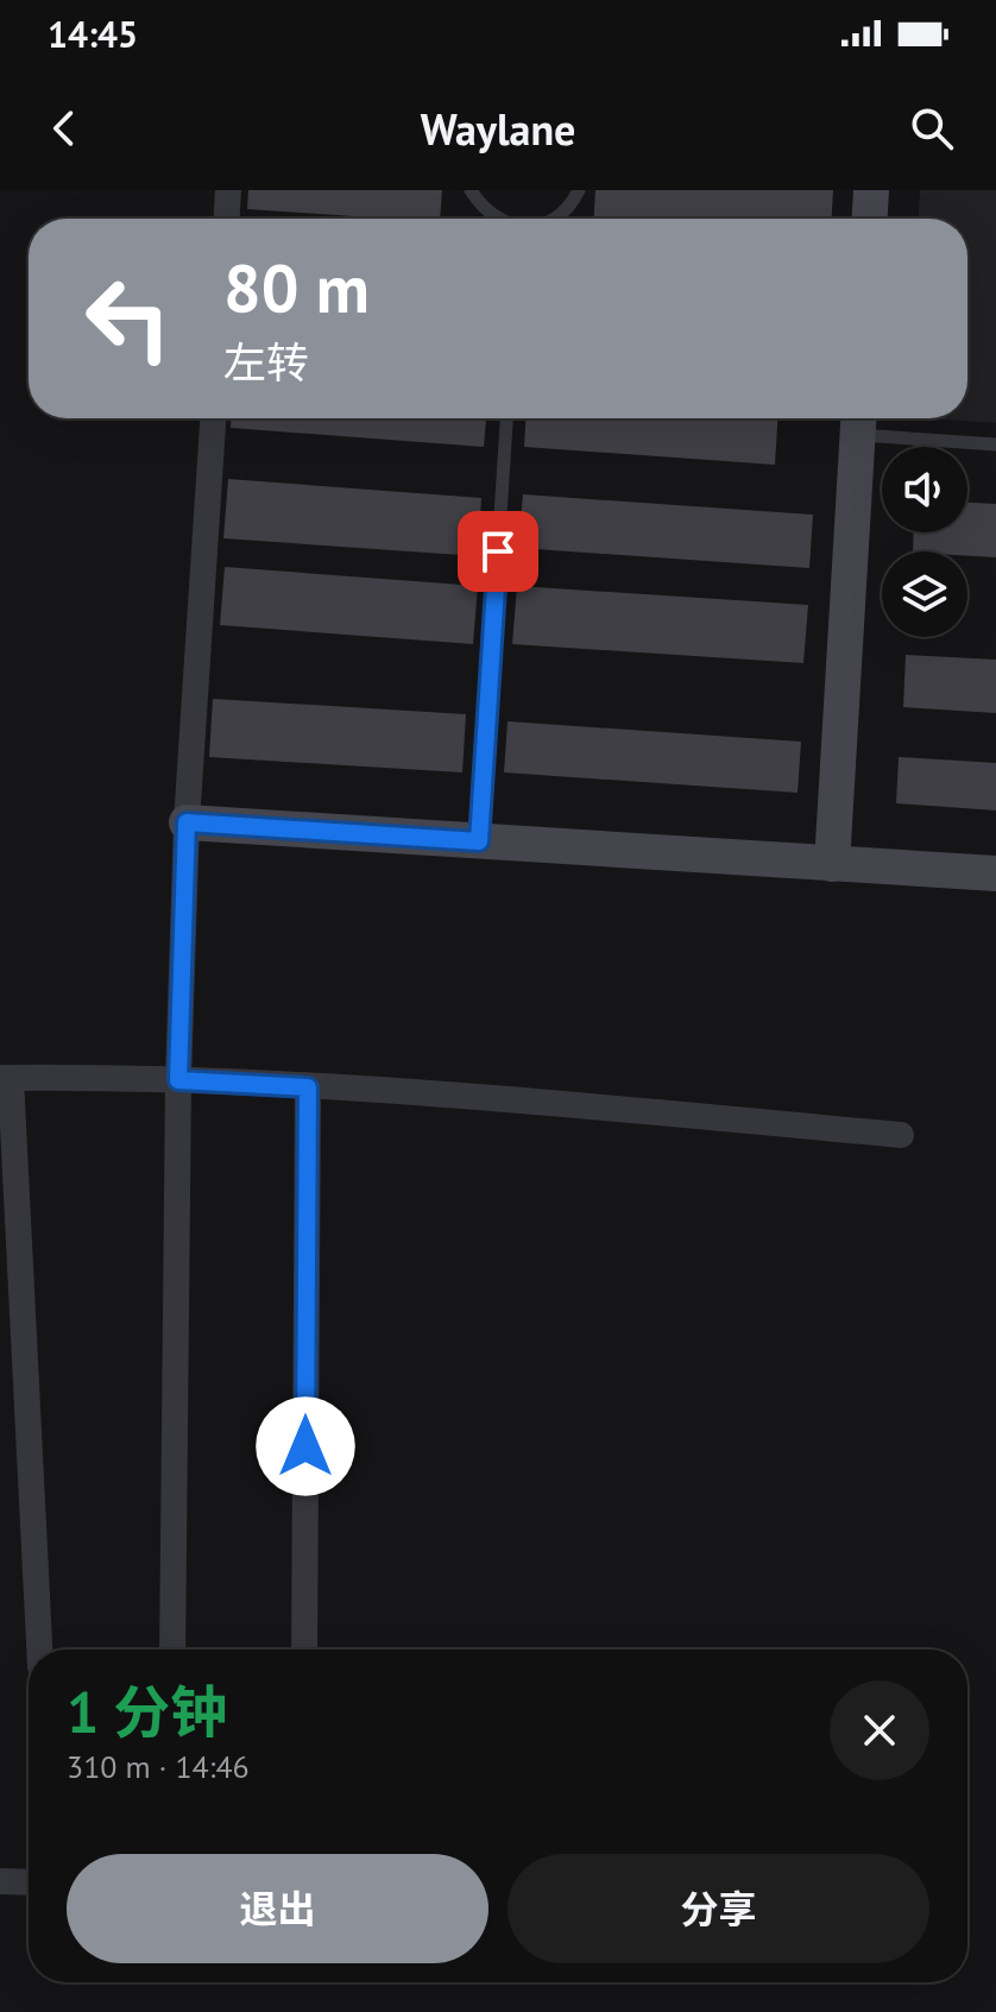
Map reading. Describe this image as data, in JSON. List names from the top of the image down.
{
  "page": {
    "status": "14:45",
    "header": "Waylane",
    "turn": ["80 m", "左转"],
    "heading": ["1 分钟", "310 m · 14:46"],
    "buttons": ["退出", "分享"]
  }
}
